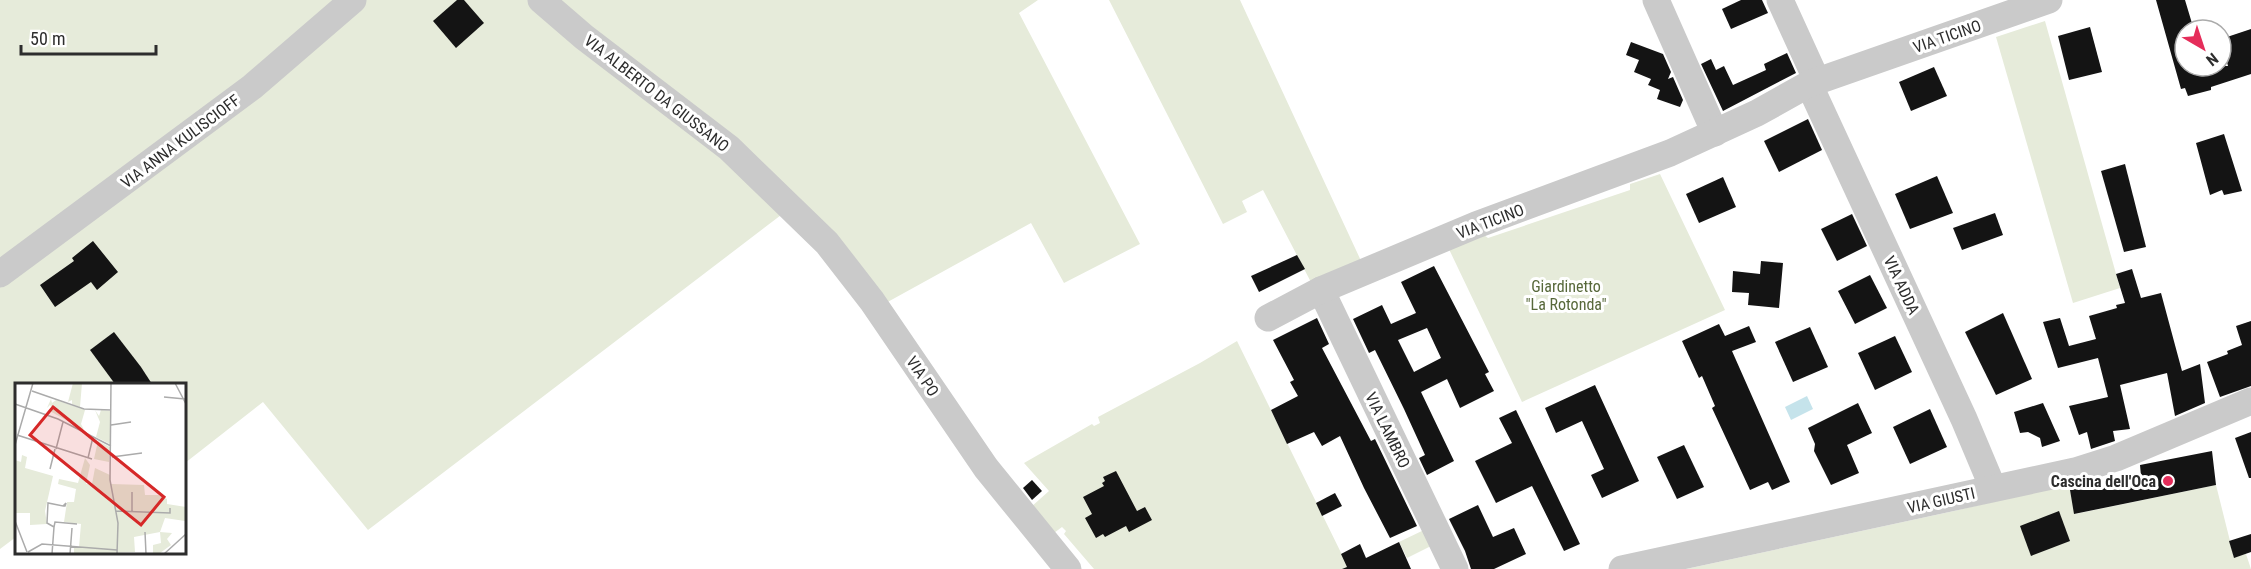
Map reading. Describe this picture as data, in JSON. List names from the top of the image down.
{
  "streets": {
    "street": [
      "VIA TICINO",
      "VIA ALBERTO DA GIUSSANO",
      "VIA ANNA KULISCIOFF",
      "VIA ADDA",
      "VIA PO",
      "VIA LAMBRO",
      "VIA GIUSTI"
    ]
  },
  "crossings": [
    ["VIA TICINO", "VIA ADDA"],
    ["VIA TICINO", "VIA LAMBRO"],
    ["VIA ALBERTO DA GIUSSANO", "VIA PO"],
    ["VIA ADDA", "VIA GIUSTI"]
  ],
  "parks": ["Giardinetto \"La Rotonda\""],
  "places": ["Cascina dell'Oca"],
  "scale_bar": "50 m",
  "north": "bottom right"
}
